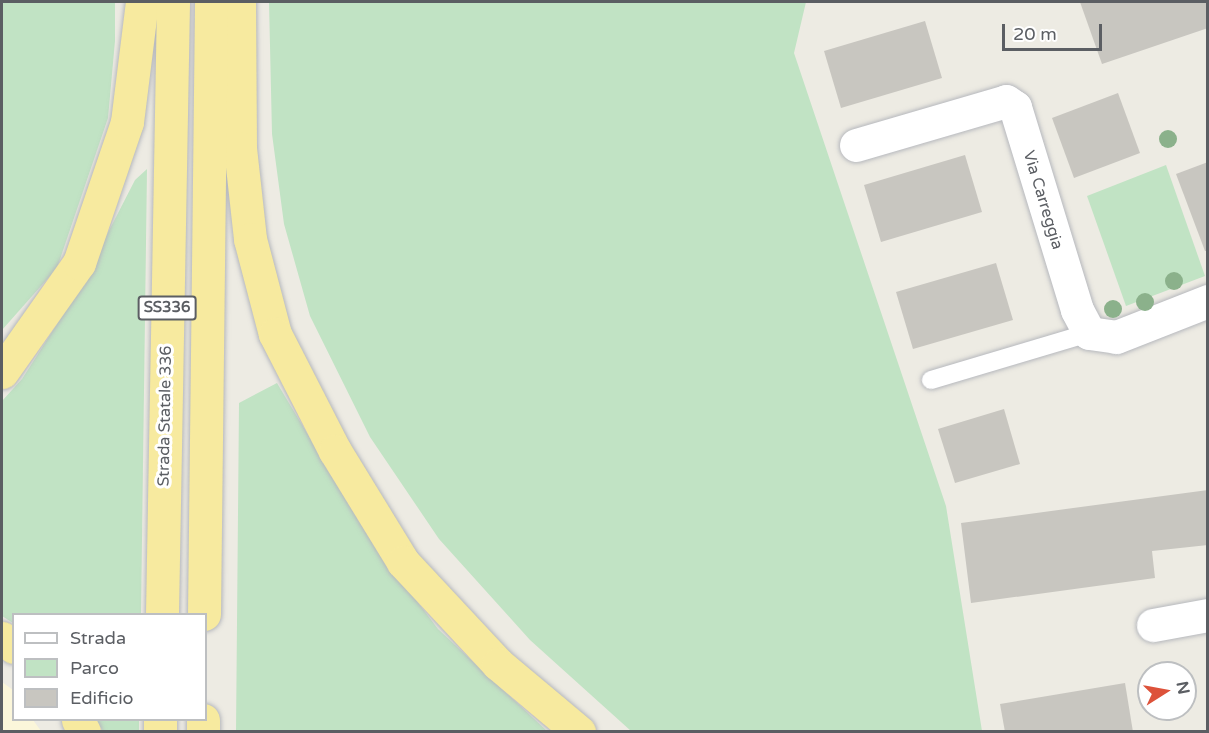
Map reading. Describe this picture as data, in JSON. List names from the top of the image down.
{
  "streets": {
    "highway": ["SS336", "Strada Statale 336"],
    "street": ["Via Carreggia"]
  },
  "legend": ["Strada", "Parco", "Edificio"],
  "scale_bar": "20 m",
  "north": "right"
}
